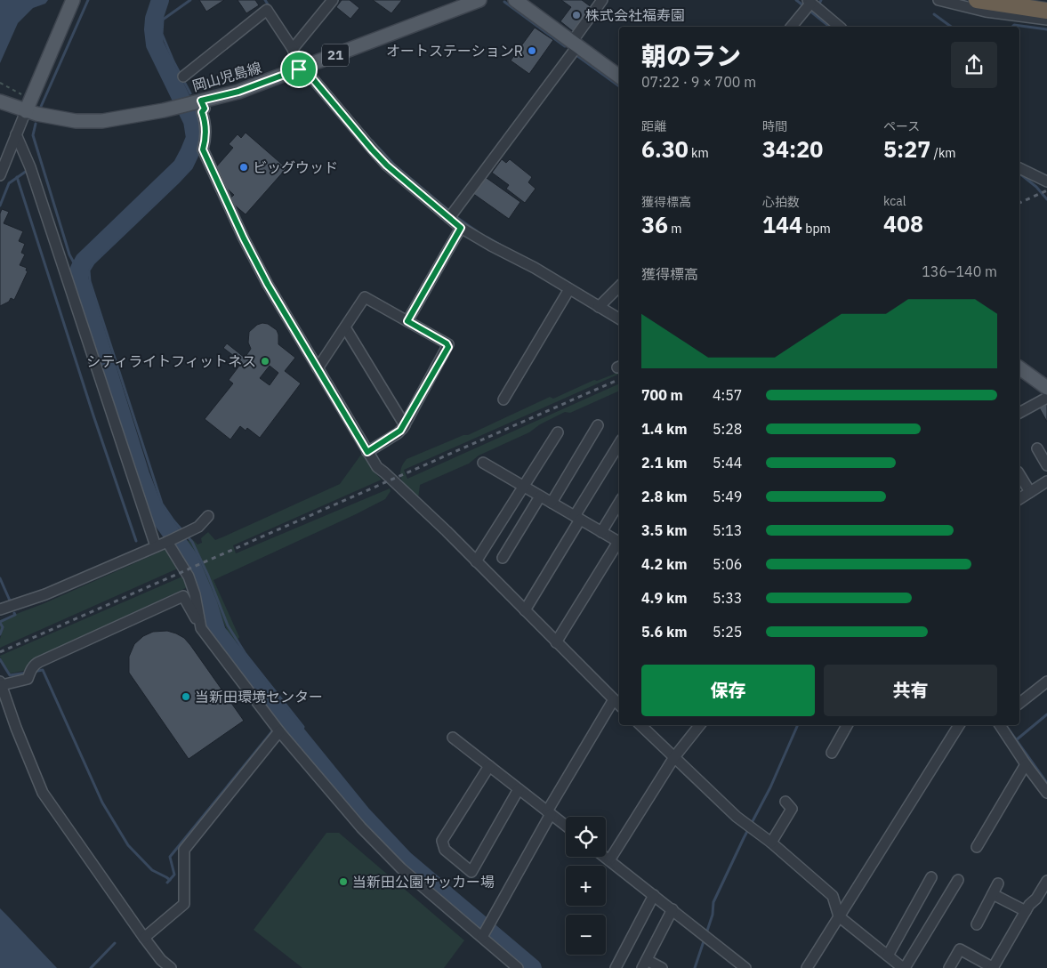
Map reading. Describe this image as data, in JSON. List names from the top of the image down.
{
  "streets": {
    "main road": ["21", "岡山児島線"]
  },
  "places": [
    "株式会社福寿園",
    "オートステーションR",
    "ビッグウッド",
    "シティライトフィットネス",
    "当新田環境センター",
    "当新田公園サッカー場"
  ],
  "page": {
    "heading": ["朝のラン", "07:22 · 9 × 700 m"],
    "stats": [
      ["距離", "6.30 km"],
      ["時間", "34:20"],
      ["ペース", "5:27 /km"],
      ["獲得標高", "36 m"],
      ["心拍数", "144 bpm"],
      ["kcal", "408"]
    ],
    "chart": ["獲得標高", "136–140 m"],
    "list": [
      {
        "name": "700 m",
        "note": "4:57"
      },
      {
        "name": "1.4 km",
        "note": "5:28"
      },
      {
        "name": "2.1 km",
        "note": "5:44"
      },
      {
        "name": "2.8 km",
        "note": "5:49"
      },
      {
        "name": "3.5 km",
        "note": "5:13"
      },
      {
        "name": "4.2 km",
        "note": "5:06"
      },
      {
        "name": "4.9 km",
        "note": "5:33"
      },
      {
        "name": "5.6 km",
        "note": "5:25"
      }
    ],
    "buttons": ["保存", "共有"],
    "map_buttons": ["+", "−"]
  }
}
